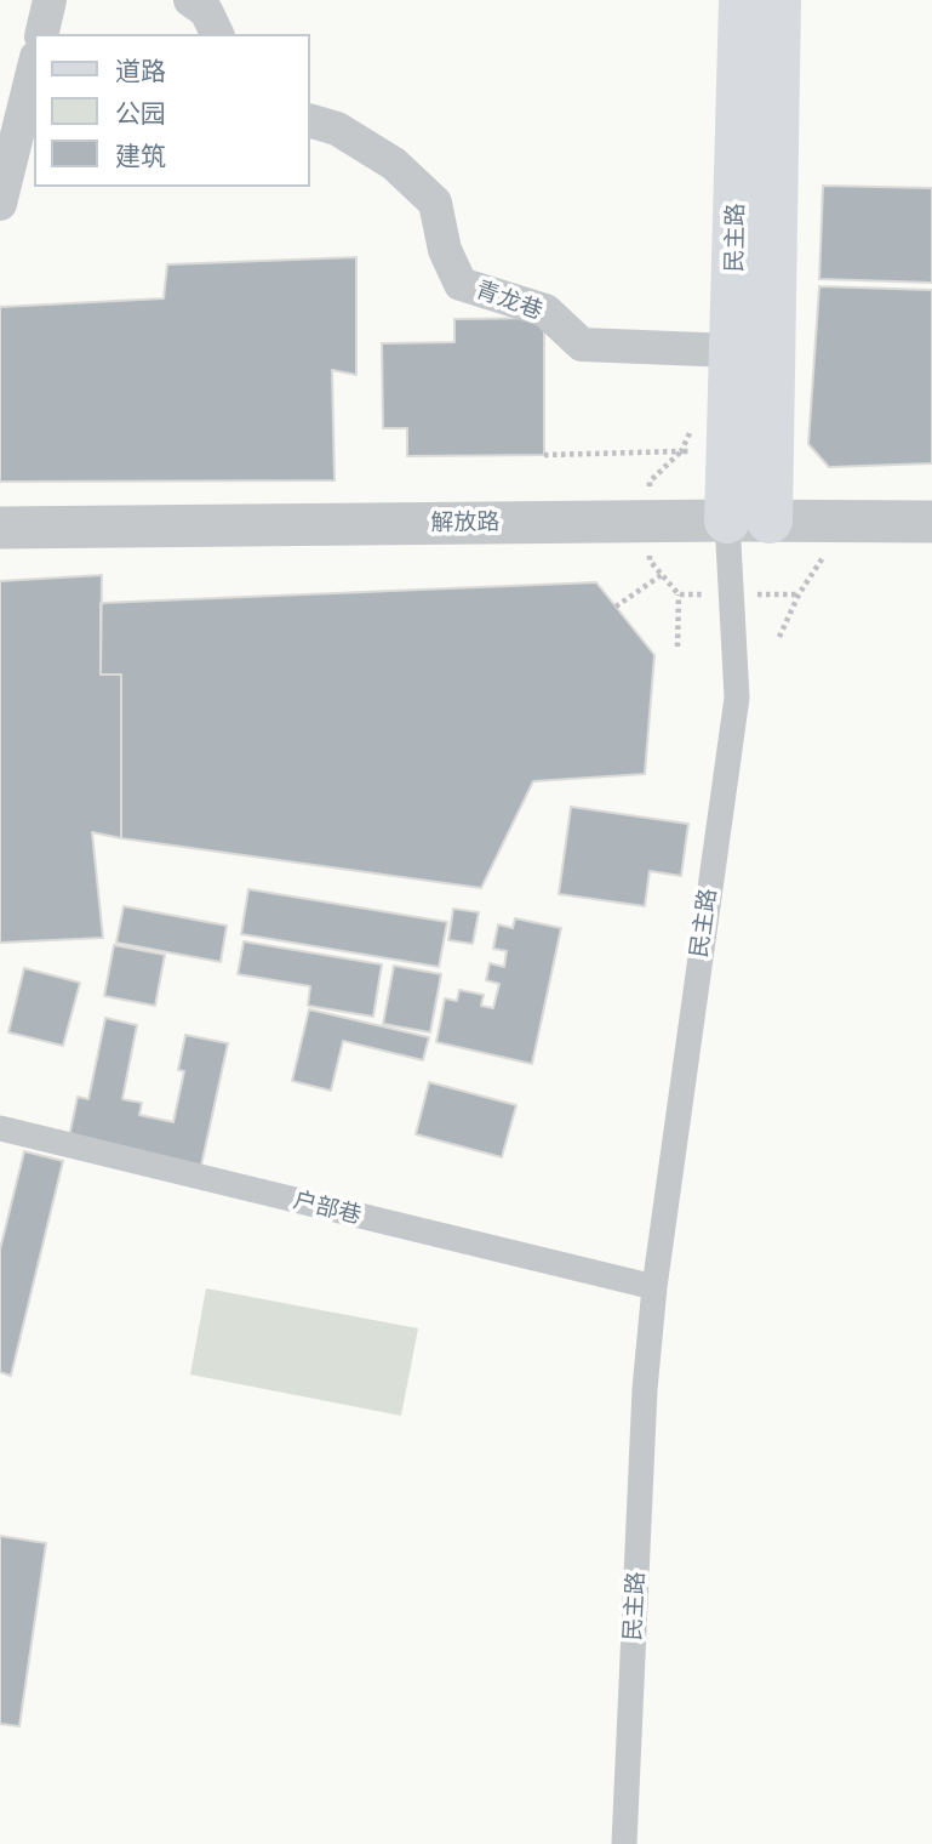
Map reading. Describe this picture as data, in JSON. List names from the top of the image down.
{
  "streets": {
    "main road": ["民主路"],
    "street": ["青龙巷", "解放路", "户部巷"]
  },
  "crossings": [
    ["民主路", "青龙巷"],
    ["民主路", "解放路"],
    ["民主路", "户部巷"]
  ],
  "legend": ["道路", "公园", "建筑"]
}
